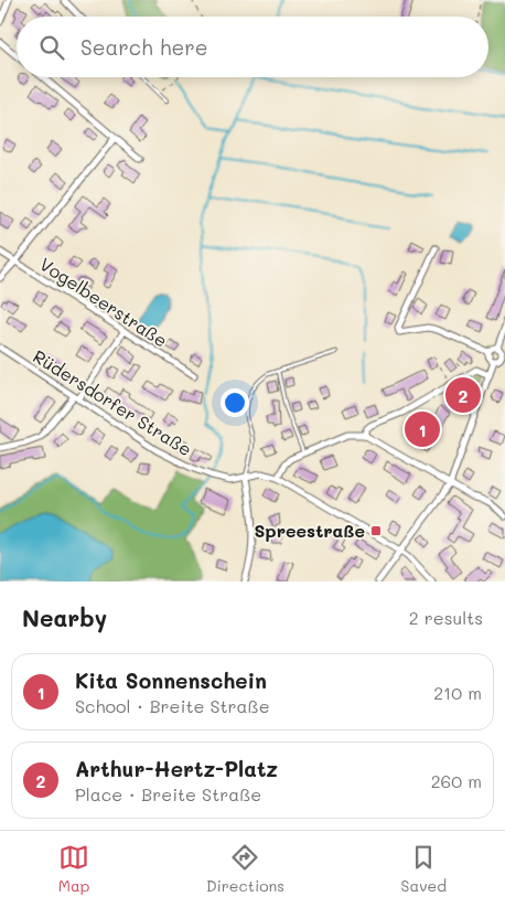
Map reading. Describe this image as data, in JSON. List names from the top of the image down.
{
  "streets": {
    "street": ["Vogelbeerstraße", "Rüdersdorfer Straße"]
  },
  "places": {
    "transit": ["Spreestraße"]
  },
  "page": {
    "search": "Search here",
    "pins": ["2", "1"],
    "heading": ["Nearby", "2 results"],
    "list": [
      {
        "mark": "1",
        "name": "Kita Sonnenschein",
        "note": "School · Breite Straße",
        "value": "210 m"
      },
      {
        "mark": "2",
        "name": "Arthur-Hertz-Platz",
        "note": "Place · Breite Straße",
        "value": "260 m"
      }
    ],
    "nav": ["Map", "Directions", "Saved"]
  }
}
